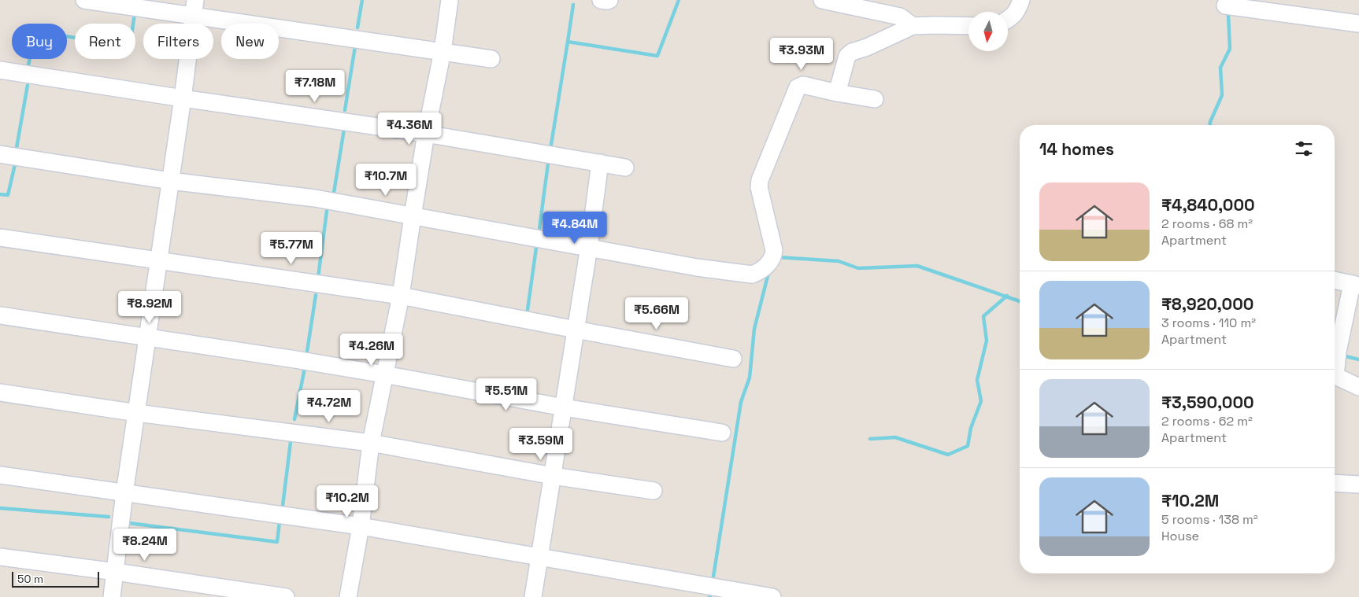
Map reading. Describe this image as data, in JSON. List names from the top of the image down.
{
  "scale_bar": "50 m",
  "north": "bottom",
  "page": {
    "chip": [
      "Buy",
      "Rent",
      "Filters",
      "New"
    ],
    "price": [
      "₹3.93M",
      "₹7.18M",
      "₹4.36M",
      "₹10.7M",
      "₹4.84M",
      "₹5.77M",
      "₹8.92M",
      "₹5.66M",
      "₹4.26M",
      "₹5.51M",
      "₹4.72M",
      "₹3.59M",
      "₹10.2M",
      "₹8.24M"
    ],
    "heading": "14 homes",
    "list": [
      {
        "name": "₹4,840,000",
        "note": "2 rooms · 68 m² · Apartment"
      },
      {
        "name": "₹8,920,000",
        "note": "3 rooms · 110 m² · Apartment"
      },
      {
        "name": "₹3,590,000",
        "note": "2 rooms · 62 m² · Apartment"
      },
      {
        "name": "₹10.2M",
        "note": "5 rooms · 138 m² · House"
      }
    ],
    "scale": "50 m"
  }
}
